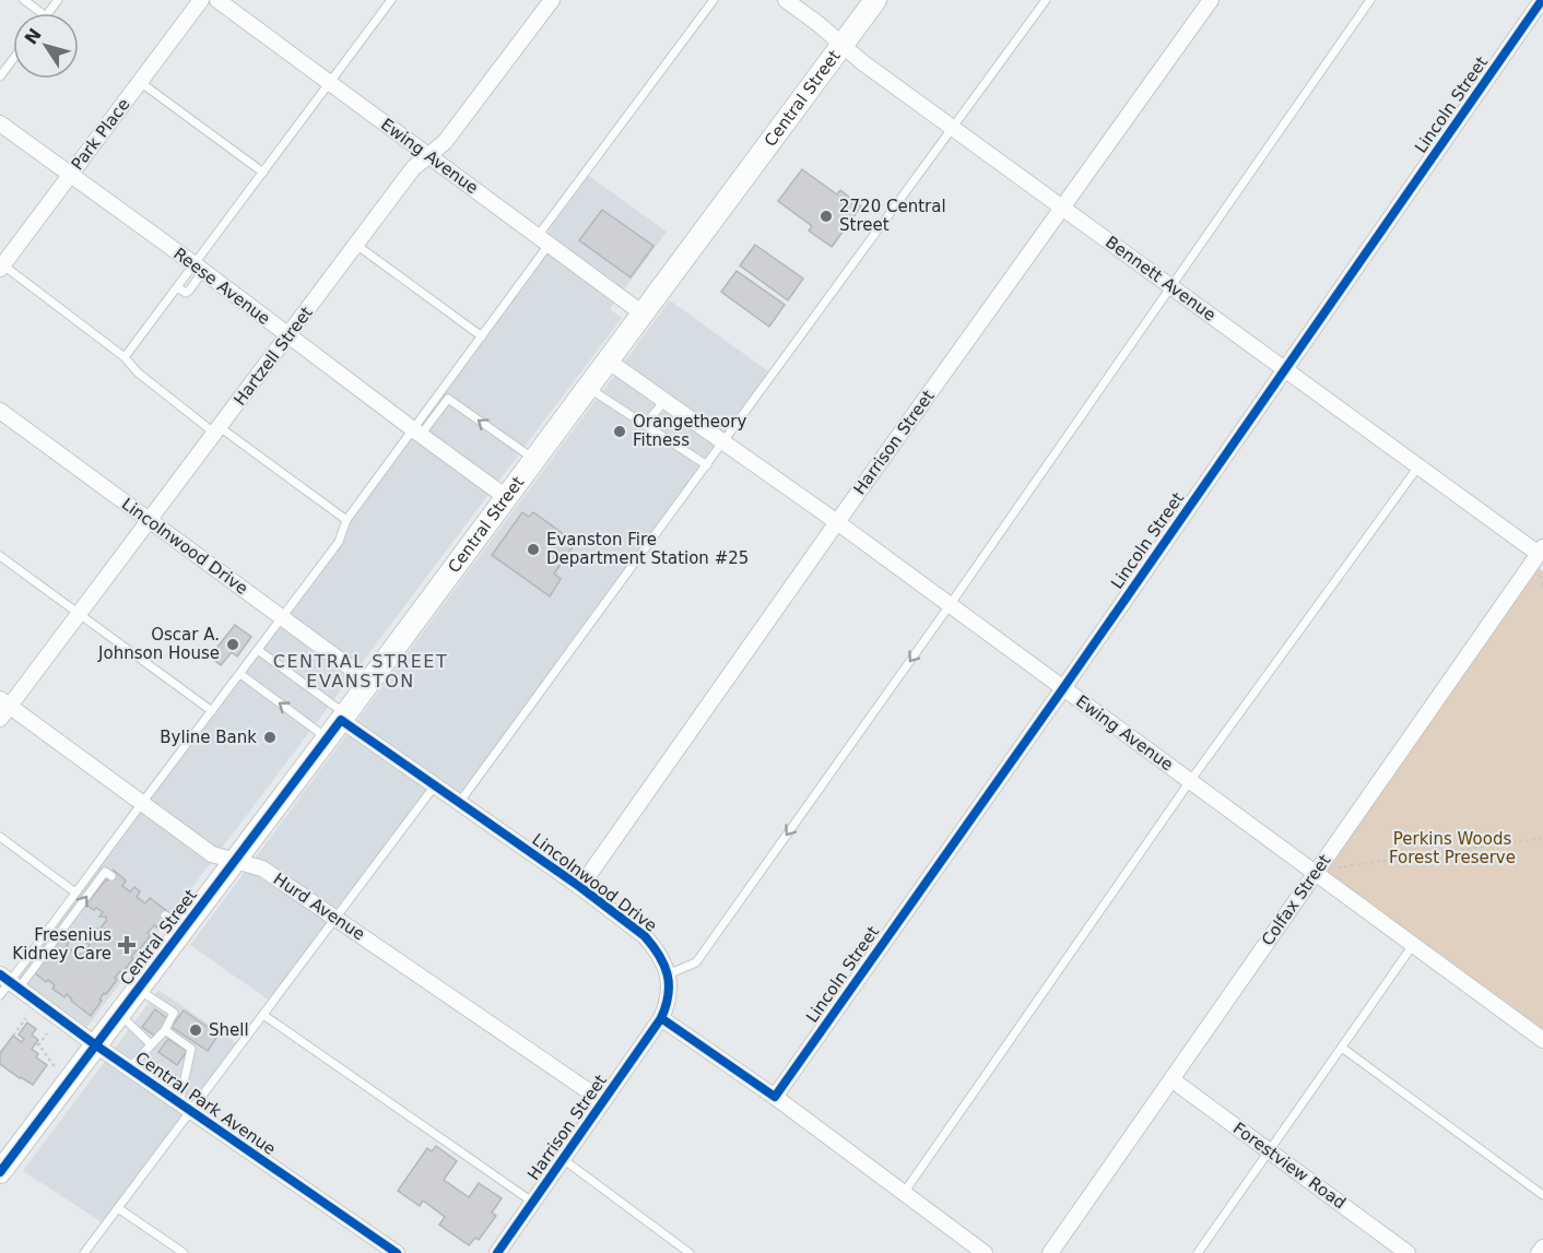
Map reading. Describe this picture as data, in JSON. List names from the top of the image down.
{
  "streets": {
    "main road": ["Central Street"],
    "street": [
      "Lincoln Street",
      "Park Place",
      "Ewing Avenue",
      "Bennett Avenue",
      "Reese Avenue",
      "Hartzell Street",
      "Harrison Street",
      "Lincolnwood Drive",
      "Colfax Street",
      "Hurd Avenue",
      "Central Park Avenue",
      "Forestview Road"
    ]
  },
  "crossings": [
    ["Central Street", "Ewing Avenue"],
    ["Central Street", "Bennett Avenue"],
    ["Central Street", "Reese Avenue"],
    ["Central Street", "Lincolnwood Drive"],
    ["Central Street", "Hurd Avenue"],
    ["Central Street", "Central Park Avenue"],
    ["Lincoln Street", "Ewing Avenue"],
    ["Lincoln Street", "Bennett Avenue"],
    ["Park Place", "Reese Avenue"],
    ["Ewing Avenue", "Hartzell Street"],
    ["Ewing Avenue", "Harrison Street"],
    ["Ewing Avenue", "Colfax Street"],
    ["Bennett Avenue", "Harrison Street"],
    ["Bennett Avenue", "Colfax Street"],
    ["Reese Avenue", "Hartzell Street"],
    ["Hartzell Street", "Lincolnwood Drive"],
    ["Hartzell Street", "Hurd Avenue"],
    ["Harrison Street", "Lincolnwood Drive"],
    ["Harrison Street", "Hurd Avenue"],
    ["Colfax Street", "Forestview Road"]
  ],
  "districts": ["CENTRAL STREET EVANSTON"],
  "parks": ["Perkins Woods Forest Preserve"],
  "places": {
    "other": [
      "2720 Central Street",
      "Orangetheory Fitness",
      "Evanston Fire Department Station #25",
      "Oscar A. Johnson House",
      "Byline Bank",
      "Shell"
    ],
    "health": ["Fresenius Kidney Care"]
  },
  "north": "top left"
}
